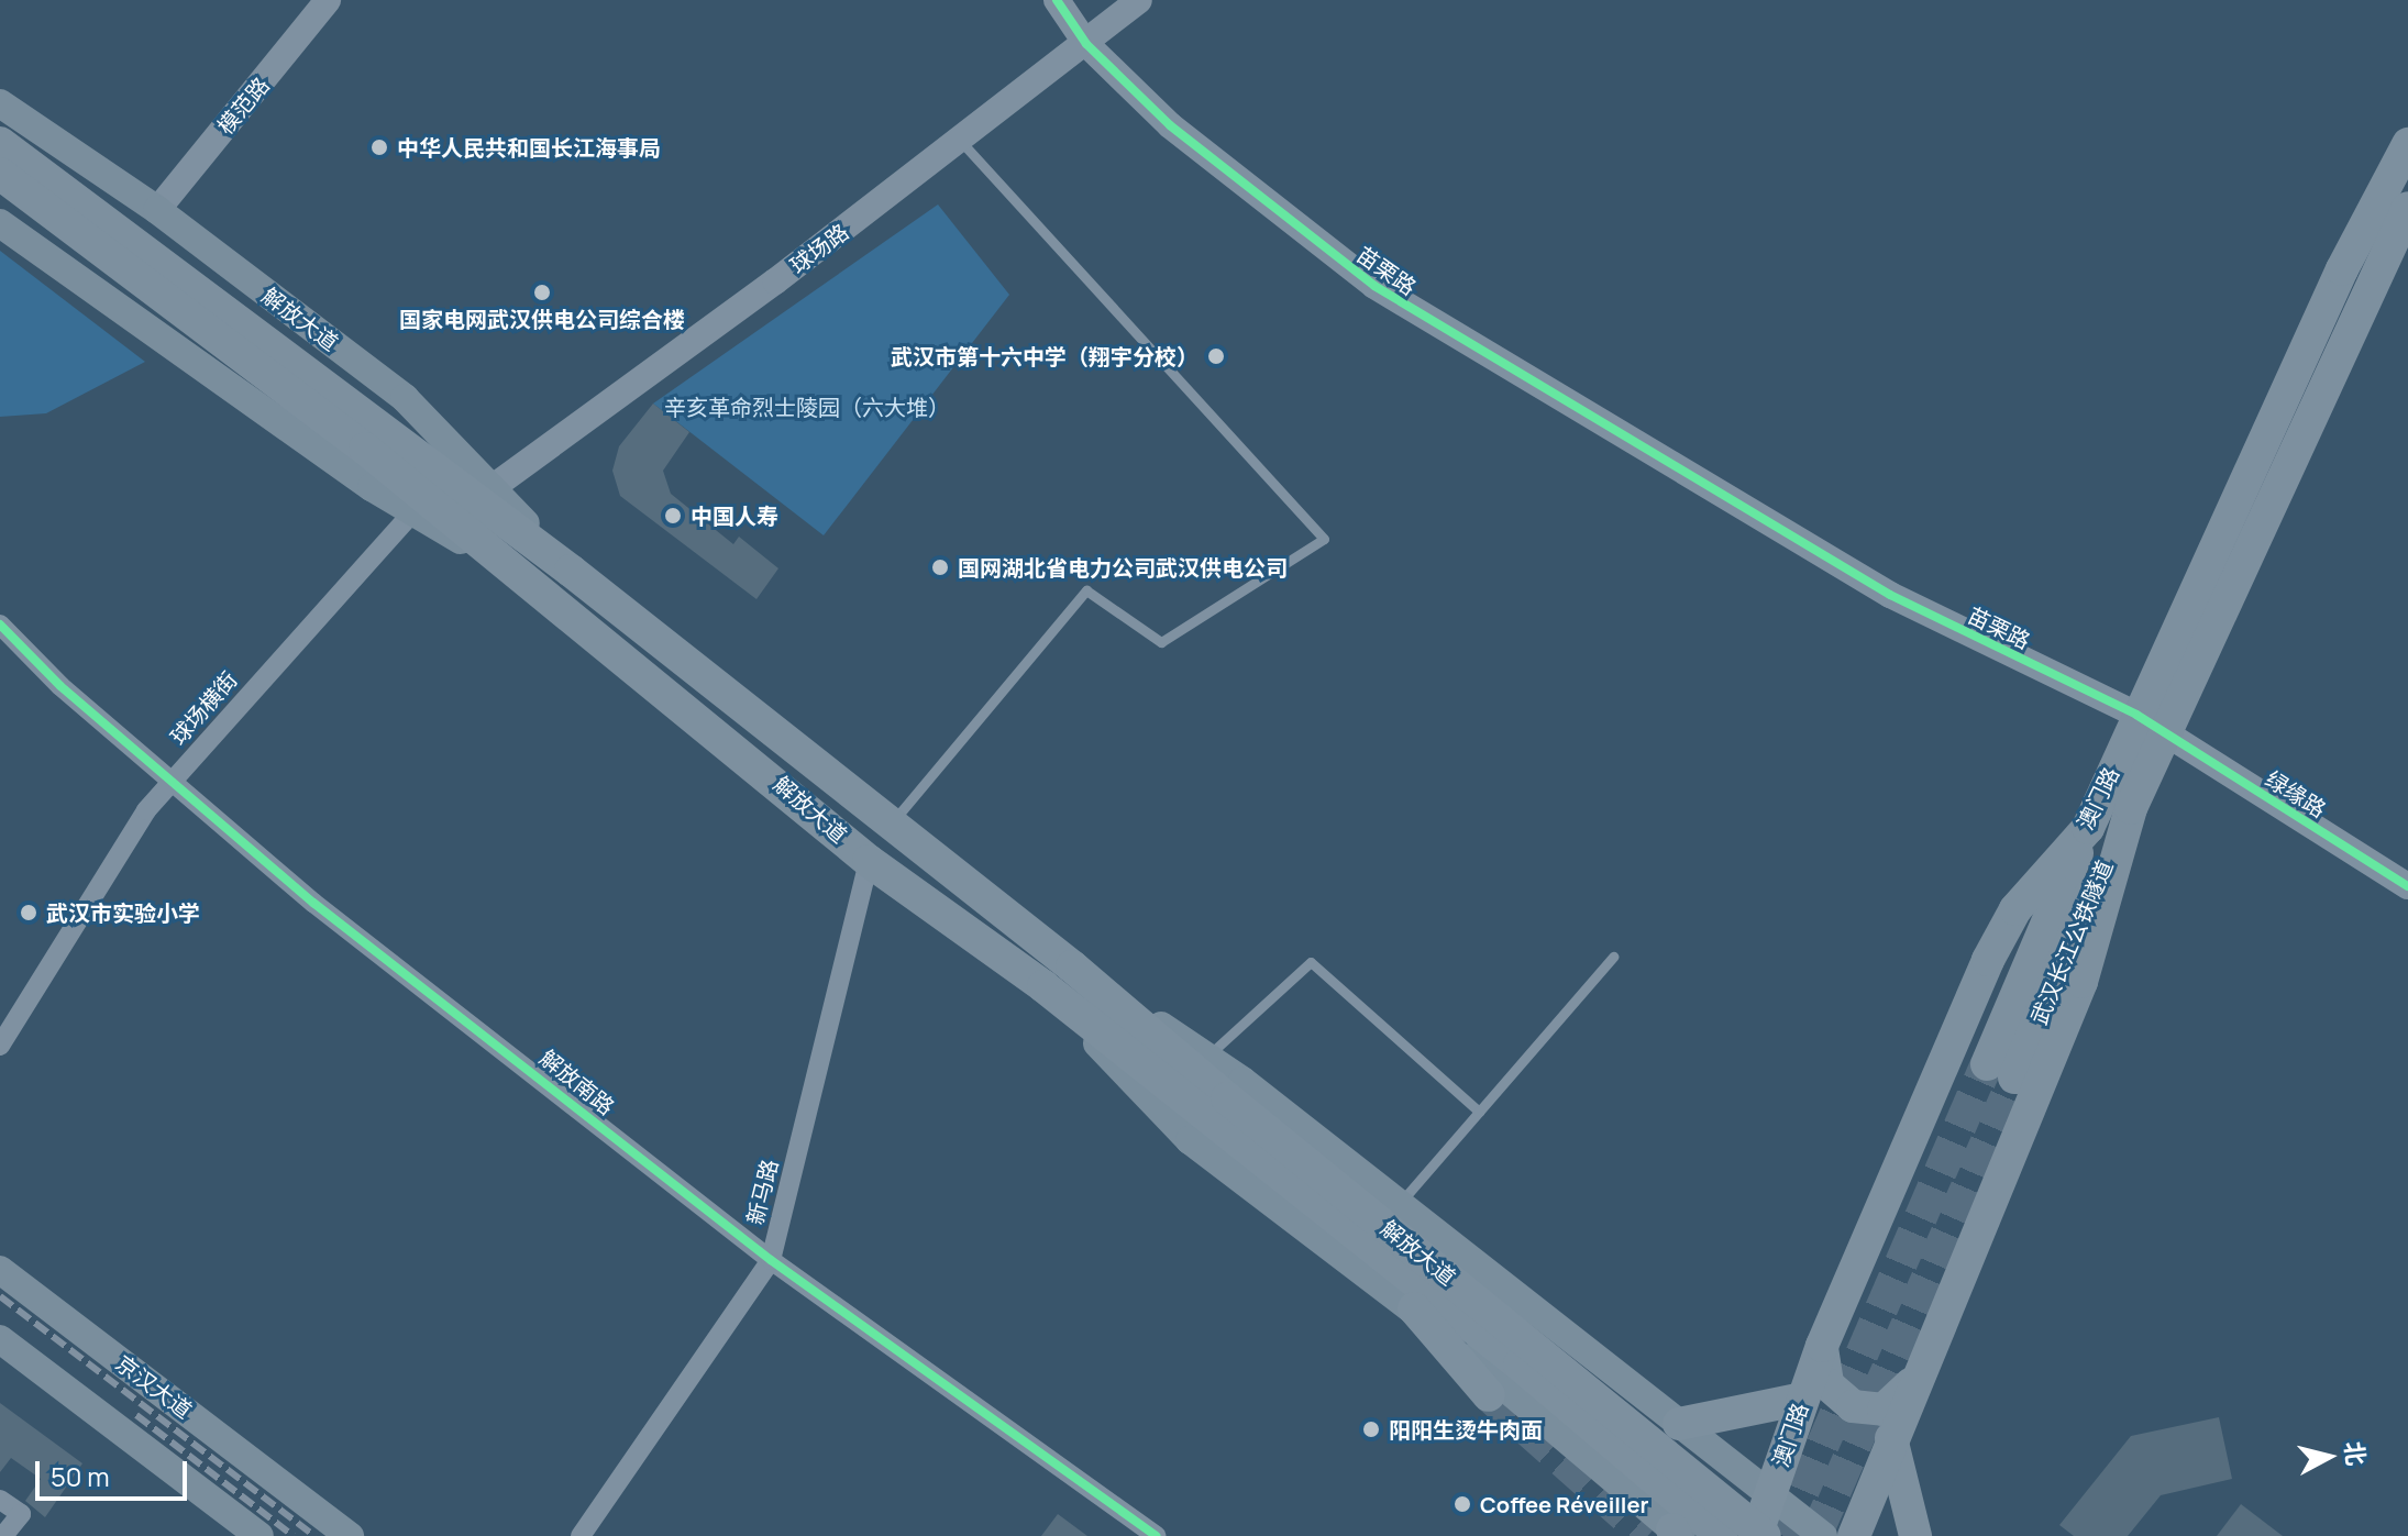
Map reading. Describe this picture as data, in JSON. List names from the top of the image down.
{
  "streets": {
    "main road": [
      "解放大道",
      "澳门路",
      "武汉长江公铁隧道",
      "京汉大道"
    ],
    "street": [
      "模范路",
      "球场路",
      "苗栗路",
      "球场横街",
      "绿缘路",
      "解放南路",
      "新马路"
    ]
  },
  "crossings": [
    ["模范路", "解放大道"],
    ["球场路", "苗栗路"],
    ["球场路", "解放大道"],
    ["苗栗路", "绿缘路"],
    ["苗栗路", "澳门路"],
    ["解放大道", "球场横街"],
    ["解放大道", "澳门路"],
    ["解放大道", "新马路"],
    ["球场横街", "解放南路"],
    ["绿缘路", "澳门路"],
    ["澳门路", "武汉长江公铁隧道"],
    ["解放南路", "新马路"]
  ],
  "parks": ["辛亥革命烈士陵园（六大堆）"],
  "places": [
    "中华人民共和国长江海事局",
    "国家电网武汉供电公司综合楼",
    "武汉市第十六中学（翔宇分校）",
    "中国人寿",
    "国网湖北省电力公司武汉供电公司",
    "武汉市实验小学",
    "阳阳生烫牛肉面",
    "Coffee Réveiller"
  ],
  "scale_bar": "50 m",
  "north": "right"
}
